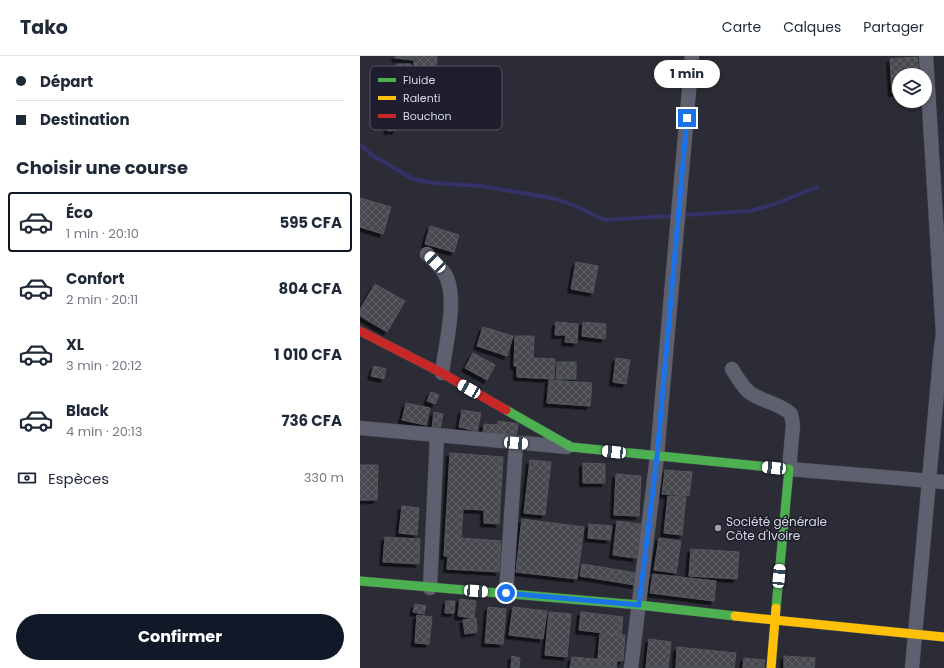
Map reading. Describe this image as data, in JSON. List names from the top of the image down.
{
  "places": ["Société générale Côte d'Ivoire"],
  "legend": ["Fluide", "Ralenti", "Bouchon"],
  "page": {
    "header": "Tako",
    "nav": ["Carte", "Calques", "Partager"],
    "banner": ["Départ", "Destination"],
    "bubble": "1 min",
    "heading": "Choisir une course",
    "list": [
      {
        "name": "Éco",
        "note": "1 min · 20:10",
        "value": "595 CFA"
      },
      {
        "name": "Confort",
        "note": "2 min · 20:11",
        "value": "804 CFA"
      },
      {
        "name": "XL",
        "note": "3 min · 20:12",
        "value": "1 010 CFA"
      },
      {
        "name": "Black",
        "note": "4 min · 20:13",
        "value": "736 CFA"
      }
    ],
    "pay": ["Espèces", "330 m"],
    "buttons": "Confirmer"
  }
}
